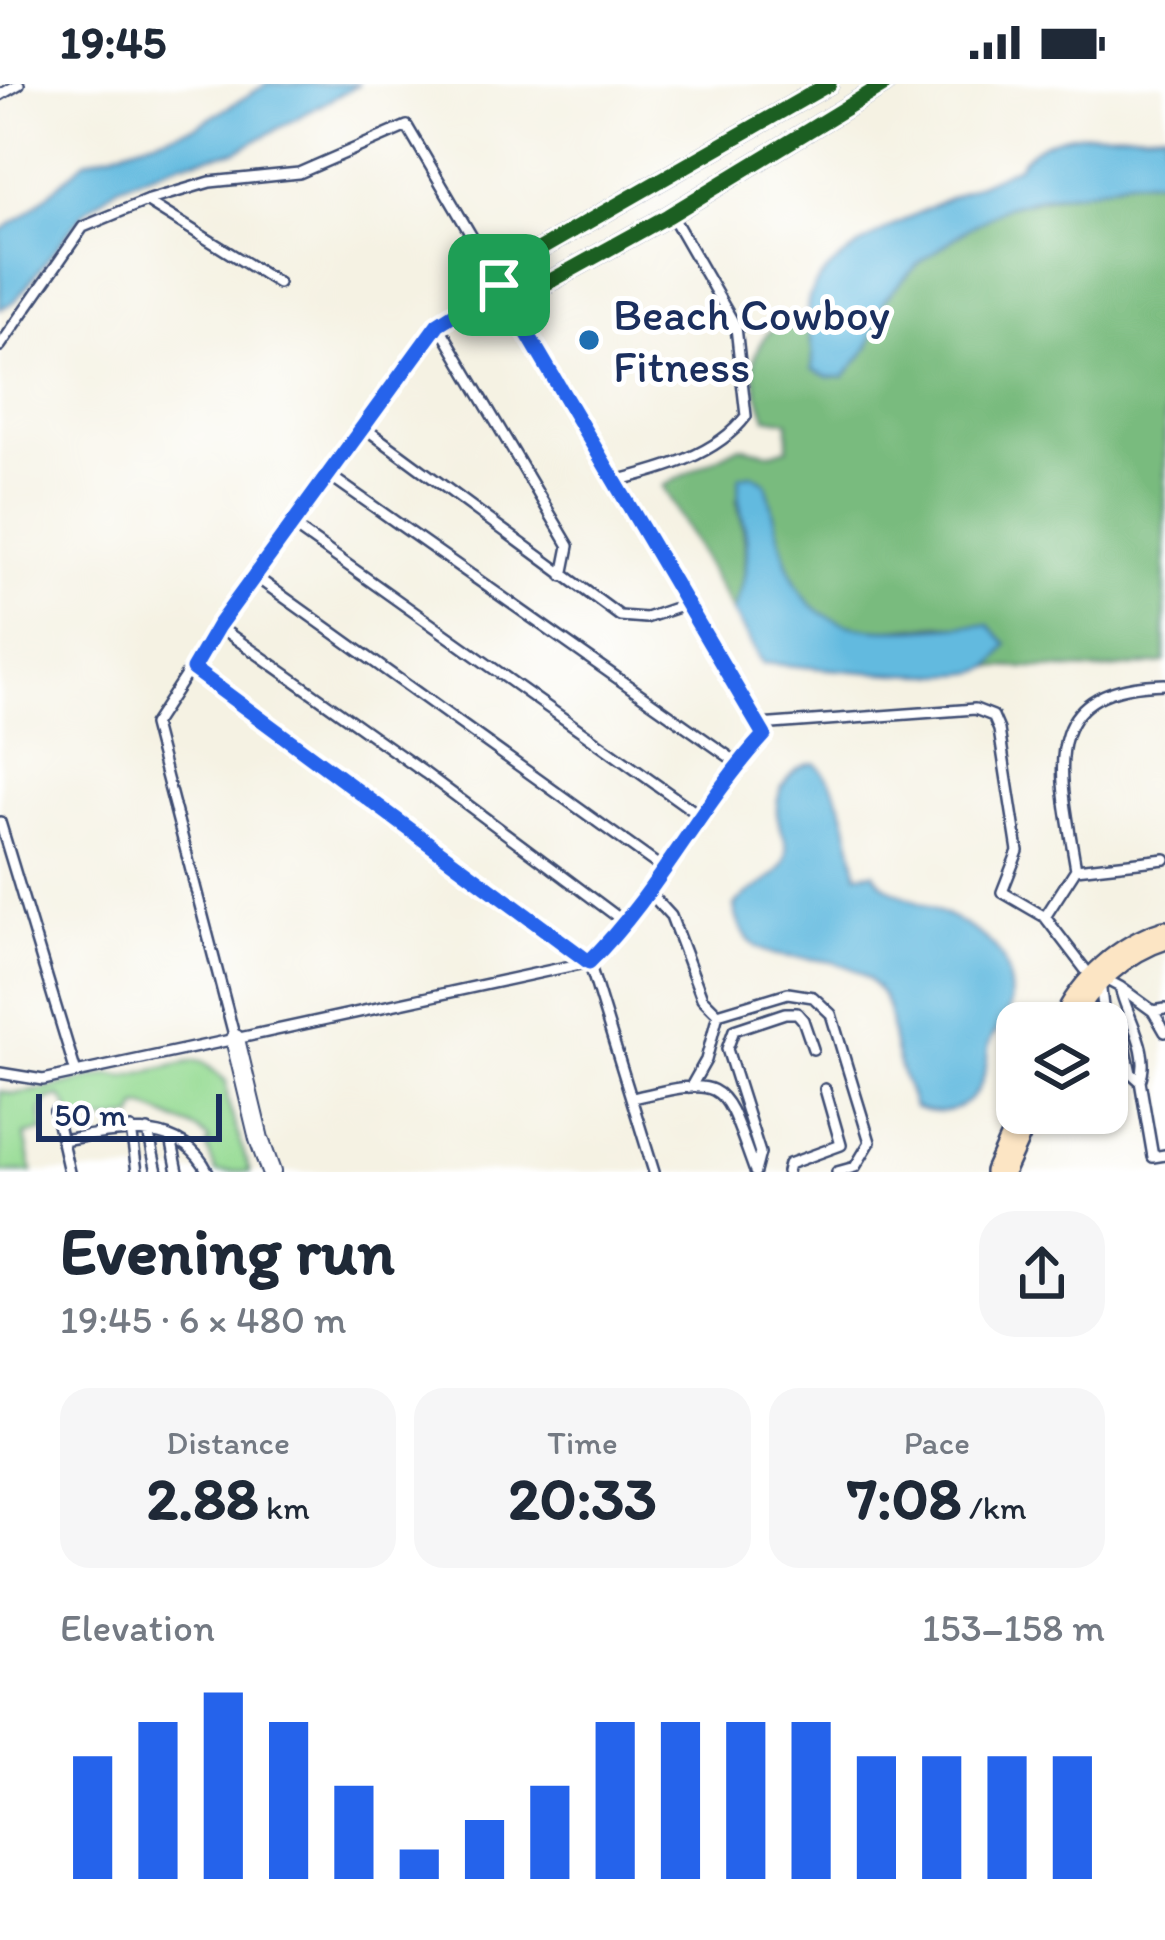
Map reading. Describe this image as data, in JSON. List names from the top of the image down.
{
  "places": ["Beach Cowboy Fitness"],
  "scale_bar": "50 m",
  "page": {
    "status": "19:45",
    "scale": "50 m",
    "heading": ["Evening run", "19:45 · 6 × 480 m"],
    "stats": [
      ["Distance", "2.88 km"],
      ["Time", "20:33"],
      ["Pace", "7:08 /km"]
    ],
    "chart": ["Elevation", "153–158 m"]
  }
}
